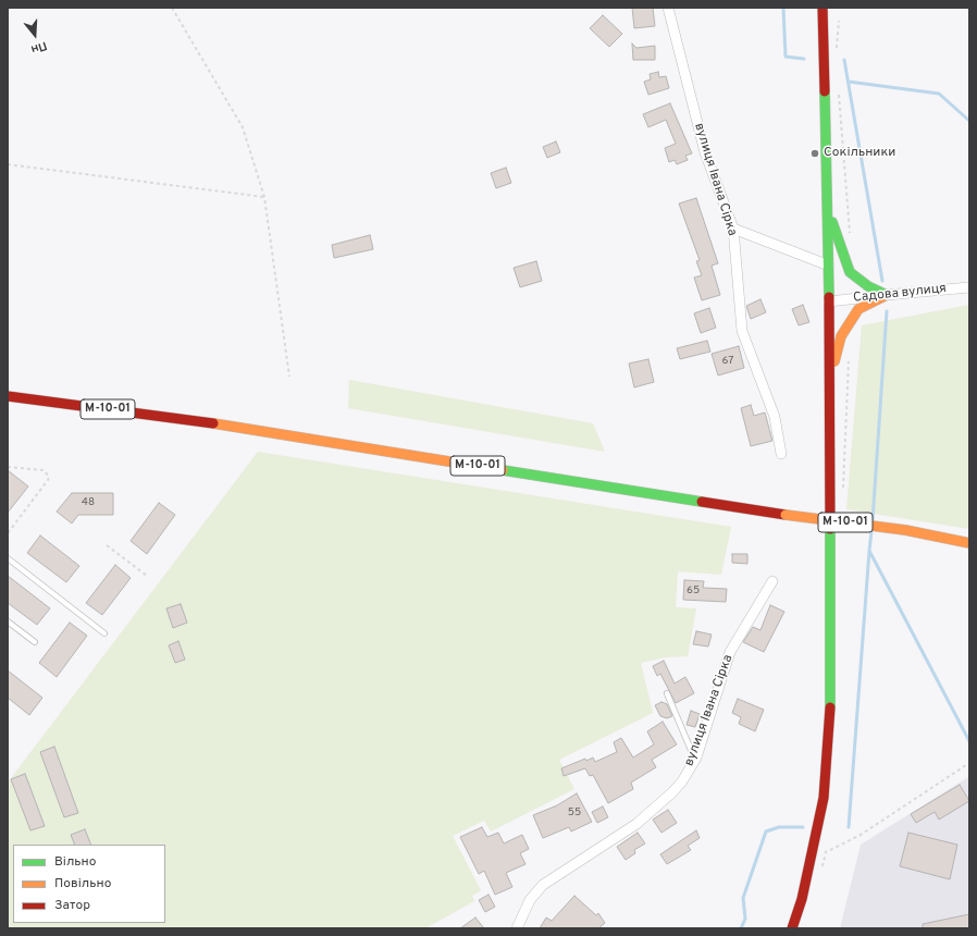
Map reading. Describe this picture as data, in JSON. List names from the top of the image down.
{
  "streets": {
    "main road": ["М-10-01"],
    "street": ["вулиця Івана Сірка", "Садова вулиця"]
  },
  "places": ["Сокільники"],
  "house_numbers": [
    "67",
    "48",
    "65",
    "55"
  ],
  "legend": ["Вільно", "Повільно", "Затор"],
  "north": "bottom"
}
